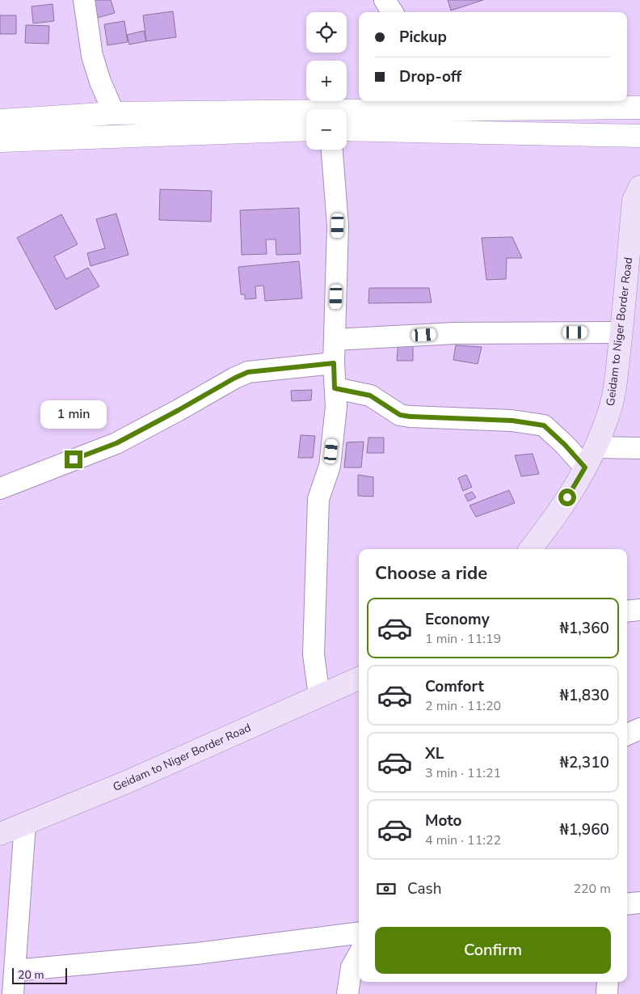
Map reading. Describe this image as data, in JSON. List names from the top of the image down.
{
  "streets": {
    "main road": ["Geidam to Niger Border Road"]
  },
  "scale_bar": "20 m",
  "page": {
    "map_buttons": ["+", "−"],
    "banner": ["Pickup", "Drop-off"],
    "bubble": "1 min",
    "heading": "Choose a ride",
    "list": [
      {
        "name": "Economy",
        "note": "1 min · 11:19",
        "value": "₦1,360"
      },
      {
        "name": "Comfort",
        "note": "2 min · 11:20",
        "value": "₦1,830"
      },
      {
        "name": "XL",
        "note": "3 min · 11:21",
        "value": "₦2,310"
      },
      {
        "name": "Moto",
        "note": "4 min · 11:22",
        "value": "₦1,960"
      }
    ],
    "pay": ["Cash", "220 m"],
    "buttons": "Confirm",
    "scale": "20 m"
  }
}
